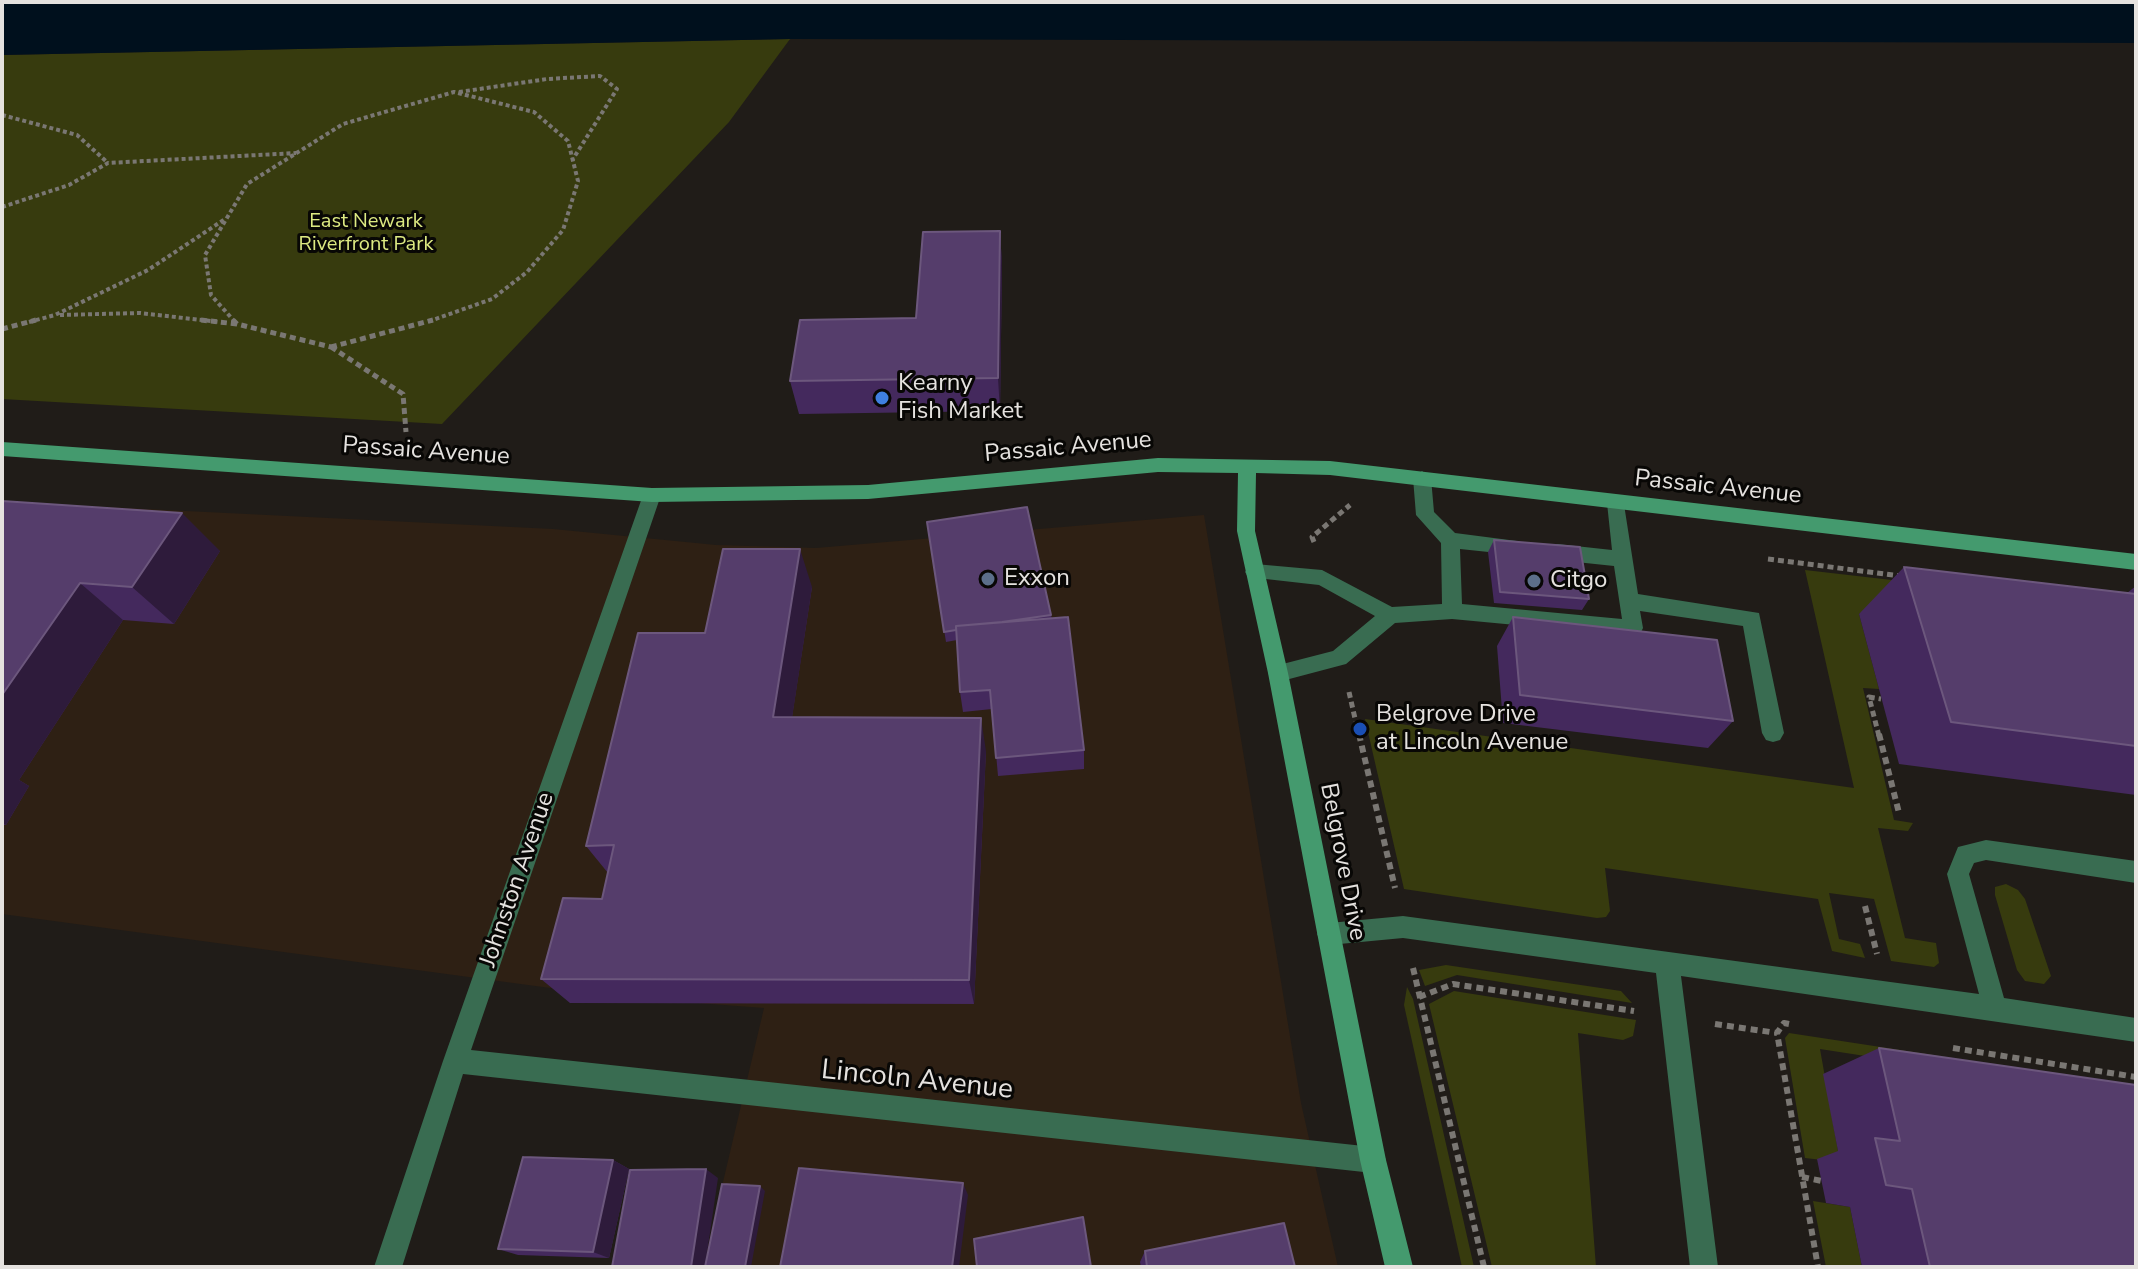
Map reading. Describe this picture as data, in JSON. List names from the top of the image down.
{
  "streets": {
    "main road": ["Passaic Avenue", "Belgrove Drive"],
    "street": ["Johnston Avenue", "Lincoln Avenue"]
  },
  "crossings": [
    ["Passaic Avenue", "Belgrove Drive"],
    ["Passaic Avenue", "Johnston Avenue"],
    ["Belgrove Drive", "Lincoln Avenue"],
    ["Johnston Avenue", "Lincoln Avenue"]
  ],
  "parks": ["East Newark Riverfront Park"],
  "places": [
    "Kearny Fish Market",
    "Exxon",
    "Citgo",
    "Belgrove Drive at Lincoln Avenue"
  ]
}
